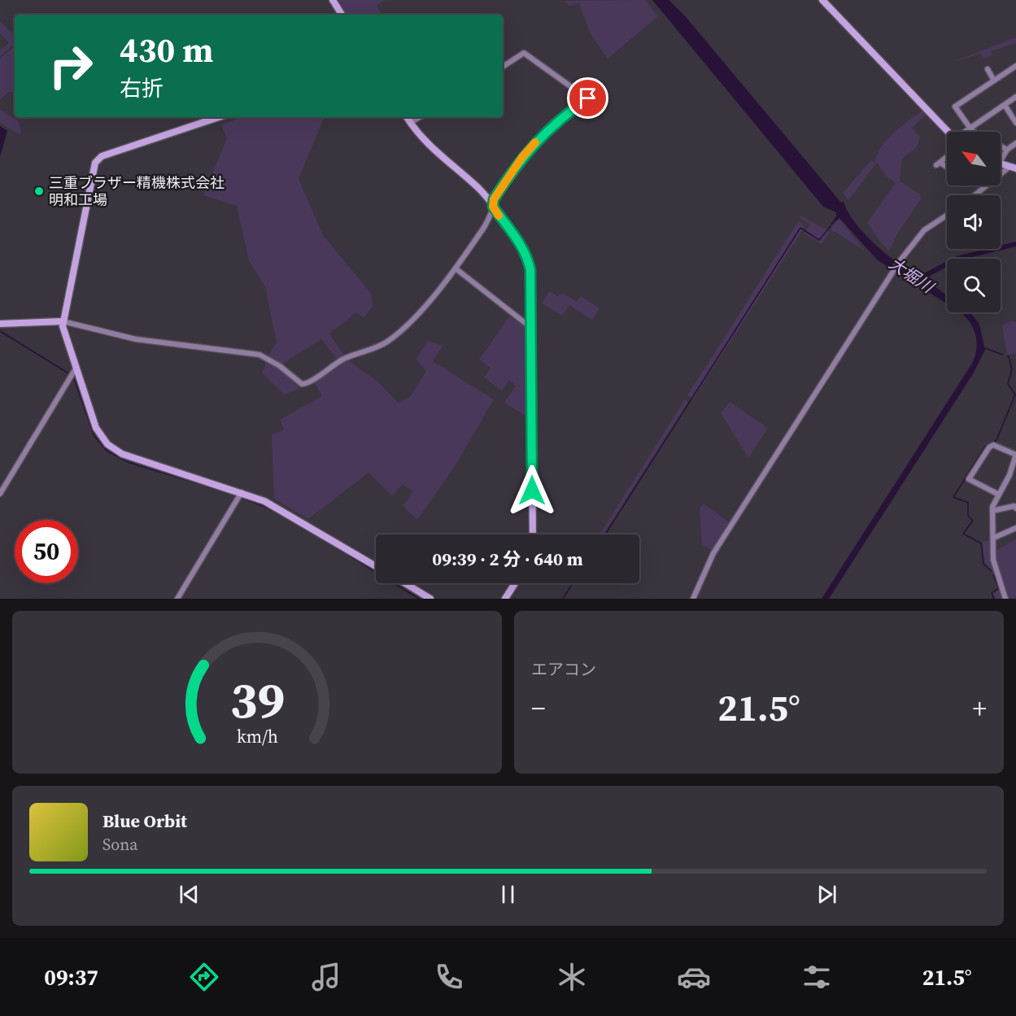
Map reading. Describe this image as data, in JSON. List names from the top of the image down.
{
  "water": ["大堀川"],
  "places": ["三重ブラザー精機株式会社 明和工場"],
  "north": "top left",
  "page": {
    "turn": ["430 m", "右折"],
    "limit": "50",
    "trip": "09:39 · 2 分 · 640 m",
    "tile": "エアコン",
    "heat": ["−", "21.5°", "+"],
    "song": ["Blue Orbit", "Sona"],
    "tabs": ["09:37", "21.5°"],
    "gauge": ["39", "km/h"]
  }
}
